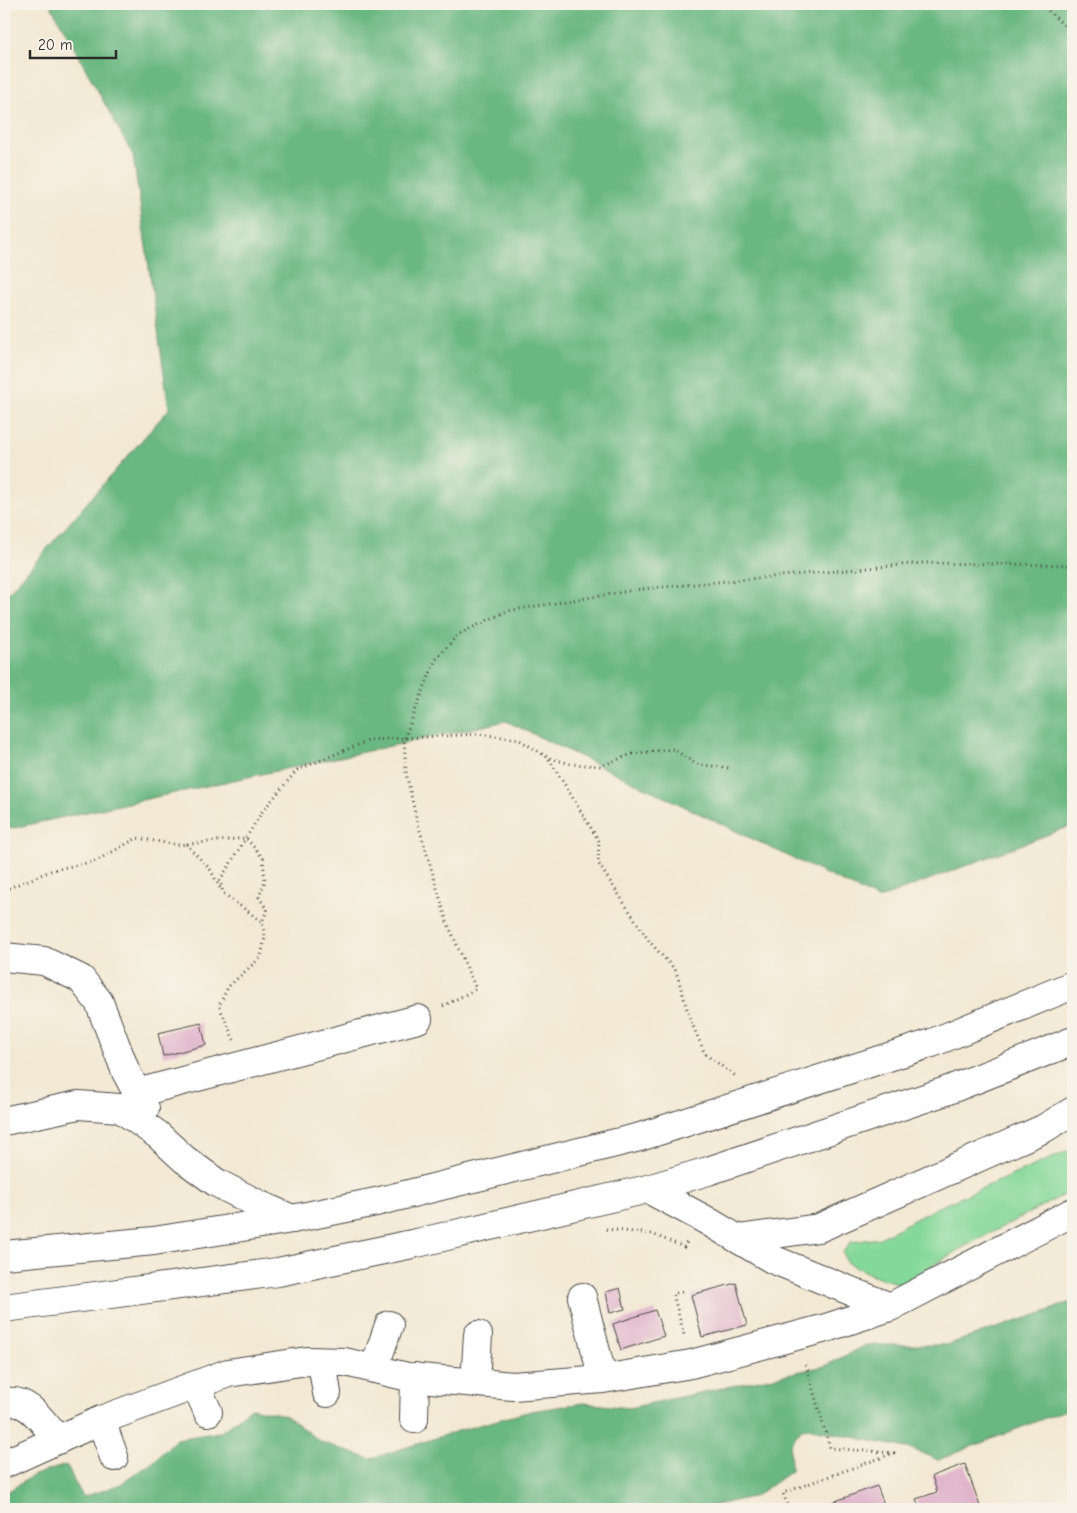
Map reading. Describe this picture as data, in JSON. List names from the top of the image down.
{
  "scale_bar": "20 m"
}
